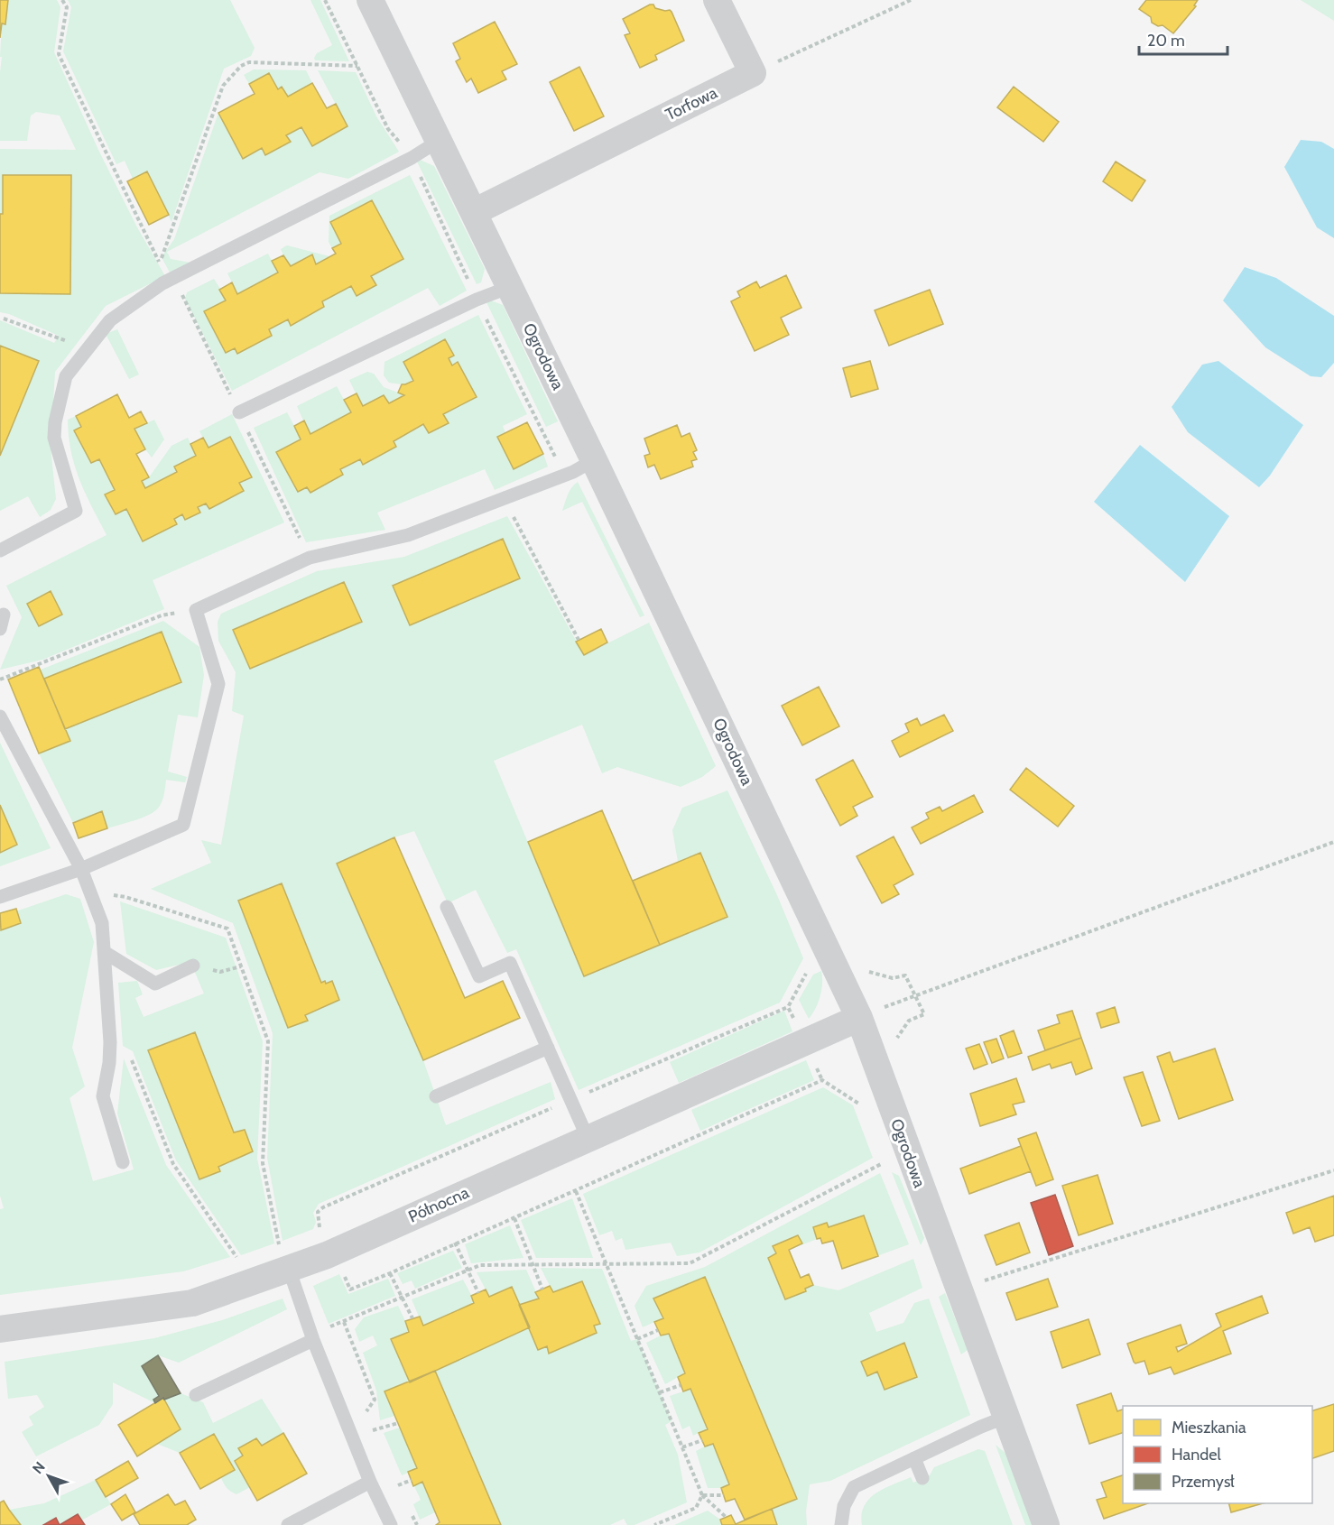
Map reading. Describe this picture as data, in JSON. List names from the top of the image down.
{
  "streets": {
    "street": ["Torfowa", "Ogrodowa", "Północna"]
  },
  "crossings": [
    ["Torfowa", "Ogrodowa"],
    ["Ogrodowa", "Północna"]
  ],
  "legend": ["Mieszkania", "Handel", "Przemysł"],
  "scale_bar": "20 m",
  "north": "top left"
}
